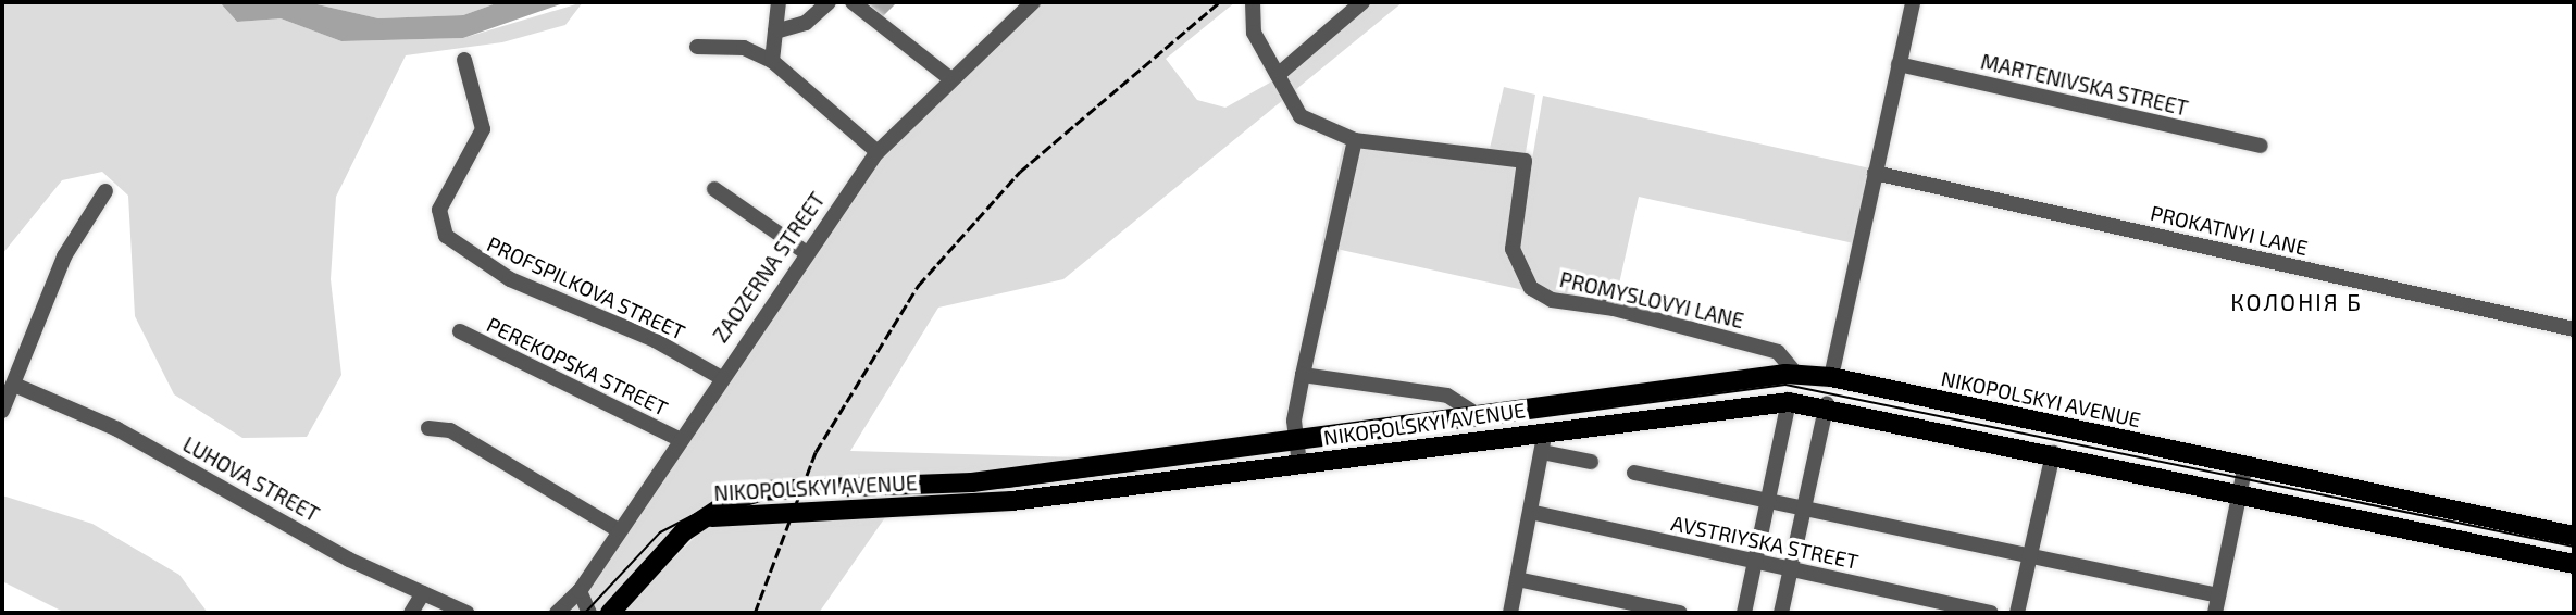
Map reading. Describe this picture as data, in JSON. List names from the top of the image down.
{
  "streets": {
    "main road": ["NIKOPOLSKYI AVENUE"],
    "street": [
      "MARTENIVSKA STREET",
      "PROKATNYI LANE",
      "ZAOZERNA STREET",
      "PROFSPILKOVA STREET",
      "PROMYSLOVYI LANE",
      "PEREKOPSKA STREET",
      "LUHOVA STREET",
      "AVSTRIYSKA STREET"
    ]
  },
  "crossings": [
    ["ZAOZERNA STREET", "PROFSPILKOVA STREET"],
    ["ZAOZERNA STREET", "PEREKOPSKA STREET"],
    ["PROMYSLOVYI LANE", "NIKOPOLSKYI AVENUE"]
  ],
  "districts": ["КОЛОНІЯ Б"]
}
